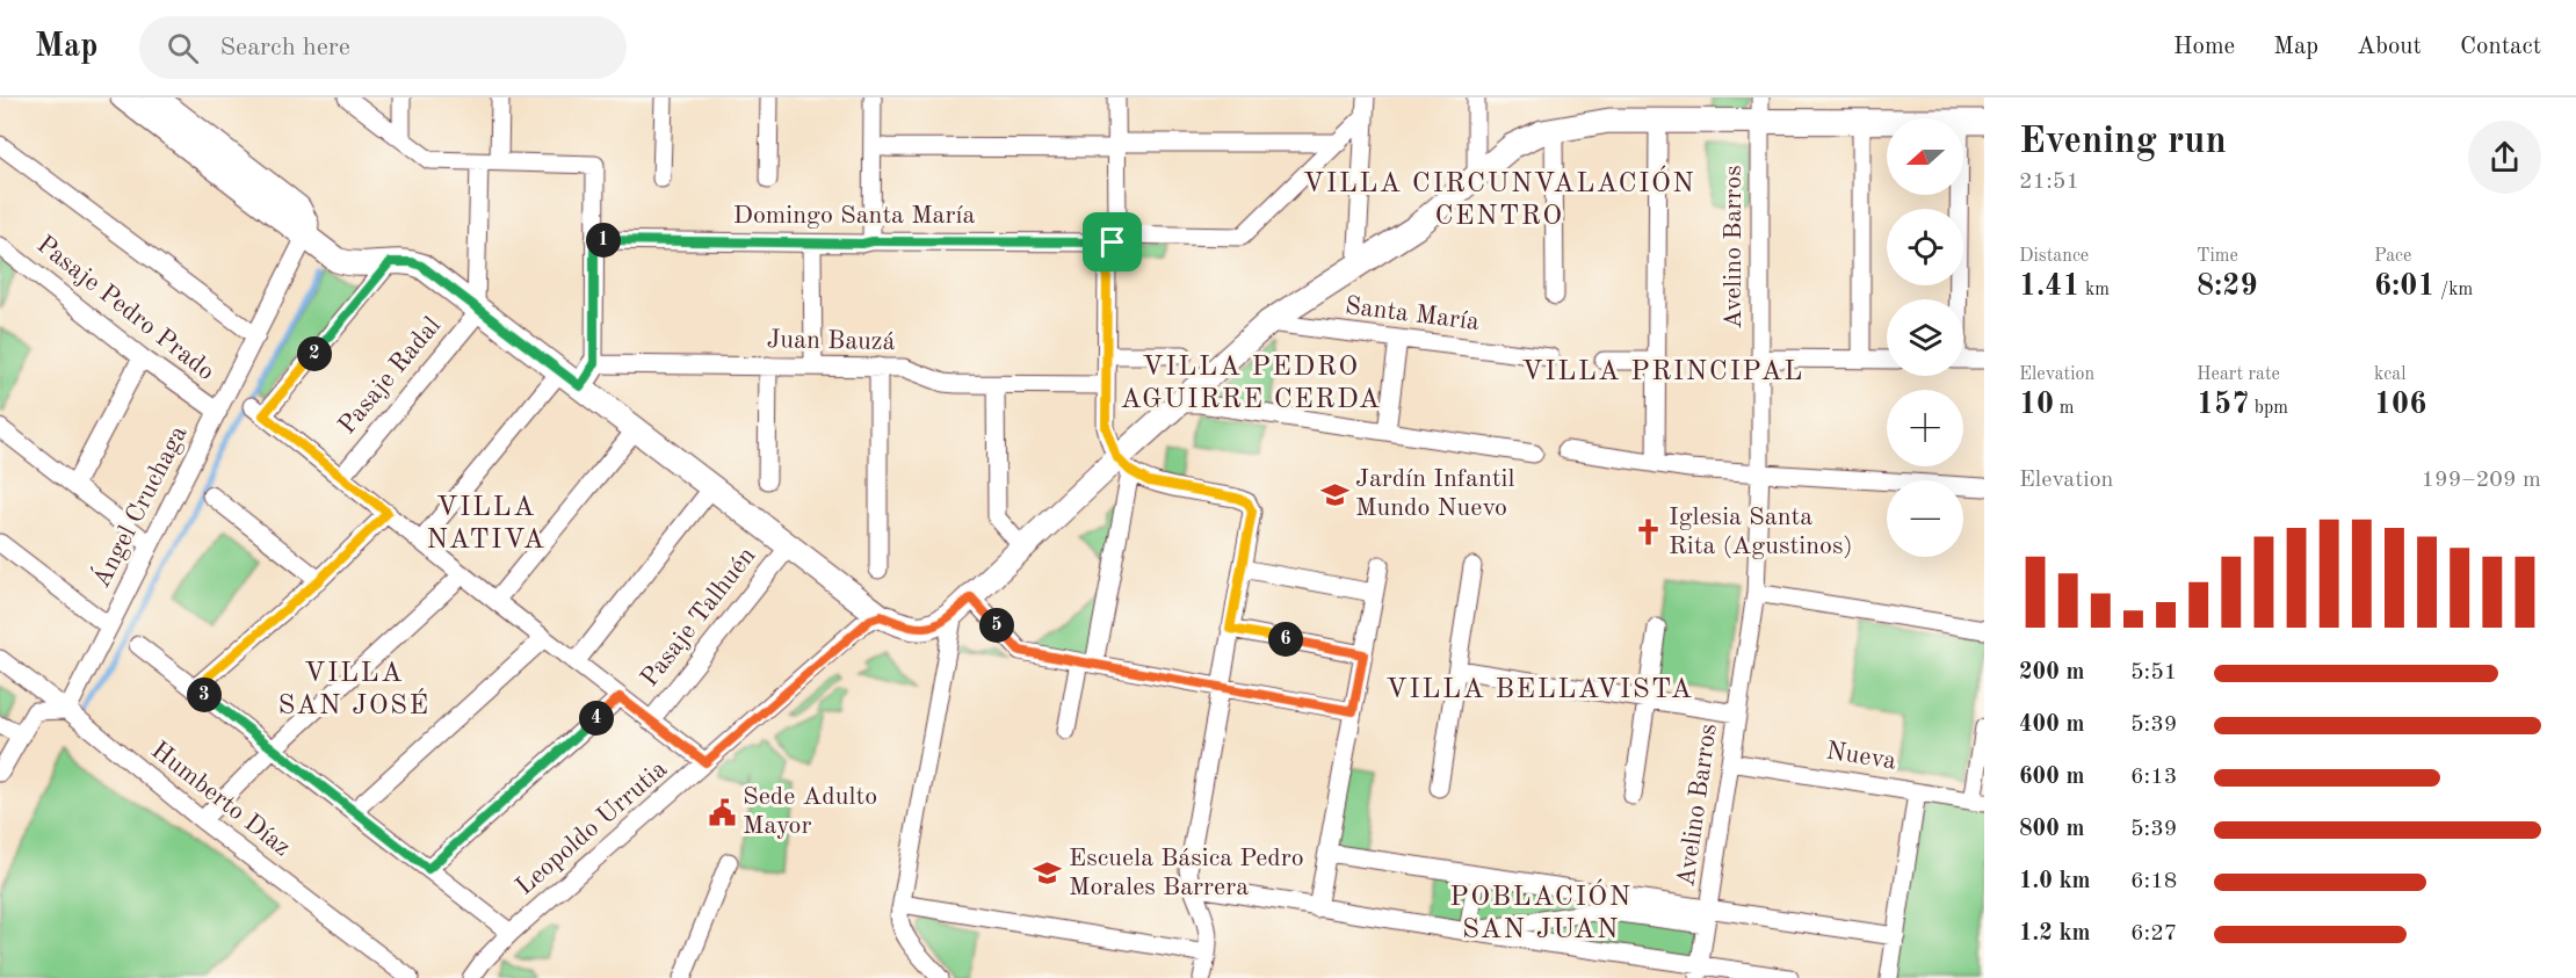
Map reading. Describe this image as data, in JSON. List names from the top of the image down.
{
  "streets": {
    "street": [
      "Domingo Santa María",
      "Avelino Barros",
      "Pasaje Pedro Prado",
      "Santa María",
      "Juan Bauzá",
      "Pasaje Radal",
      "Ángel Cruchaga",
      "Pasaje Talhuén",
      "Nueva",
      "Humberto Díaz",
      "Leopoldo Urrutia"
    ]
  },
  "crossings": [
    ["Avelino Barros", "Nueva"],
    ["Pasaje Pedro Prado", "Ángel Cruchaga"],
    ["Ángel Cruchaga", "Humberto Díaz"]
  ],
  "districts": [
    "VILLA CIRCUNVALACIÓN CENTRO",
    "VILLA PEDRO AGUIRRE CERDA",
    "VILLA PRINCIPAL",
    "VILLA NATIVA",
    "VILLA SAN JOSÉ",
    "VILLA BELLAVISTA",
    "POBLACIÓN SAN JUAN"
  ],
  "places": {
    "school or university": ["Jardín Infantil Mundo Nuevo", "Escuela Básica Pedro Morales Barrera"],
    "church": ["Iglesia Santa Rita (Agustinos)"],
    "public building": ["Sede Adulto Mayor"]
  },
  "north": "left",
  "page": {
    "header": "Map",
    "search": "Search here",
    "nav": [
      "Home",
      "Map",
      "About",
      "Contact"
    ],
    "heading": ["Evening run", "21:51"],
    "map_buttons": ["+", "−"],
    "stats": [
      ["Distance", "1.41 km"],
      ["Time", "8:29"],
      ["Pace", "6:01 /km"],
      ["Elevation", "10 m"],
      ["Heart rate", "157 bpm"],
      ["kcal", "106"]
    ],
    "pins": [
      "1",
      "2",
      "5",
      "6",
      "3",
      "4"
    ],
    "chart": ["Elevation", "199–209 m"],
    "list": [
      {
        "name": "200 m",
        "note": "5:51"
      },
      {
        "name": "400 m",
        "note": "5:39"
      },
      {
        "name": "600 m",
        "note": "6:13"
      },
      {
        "name": "800 m",
        "note": "5:39"
      },
      {
        "name": "1.0 km",
        "note": "6:18"
      },
      {
        "name": "1.2 km",
        "note": "6:27"
      }
    ]
  }
}
